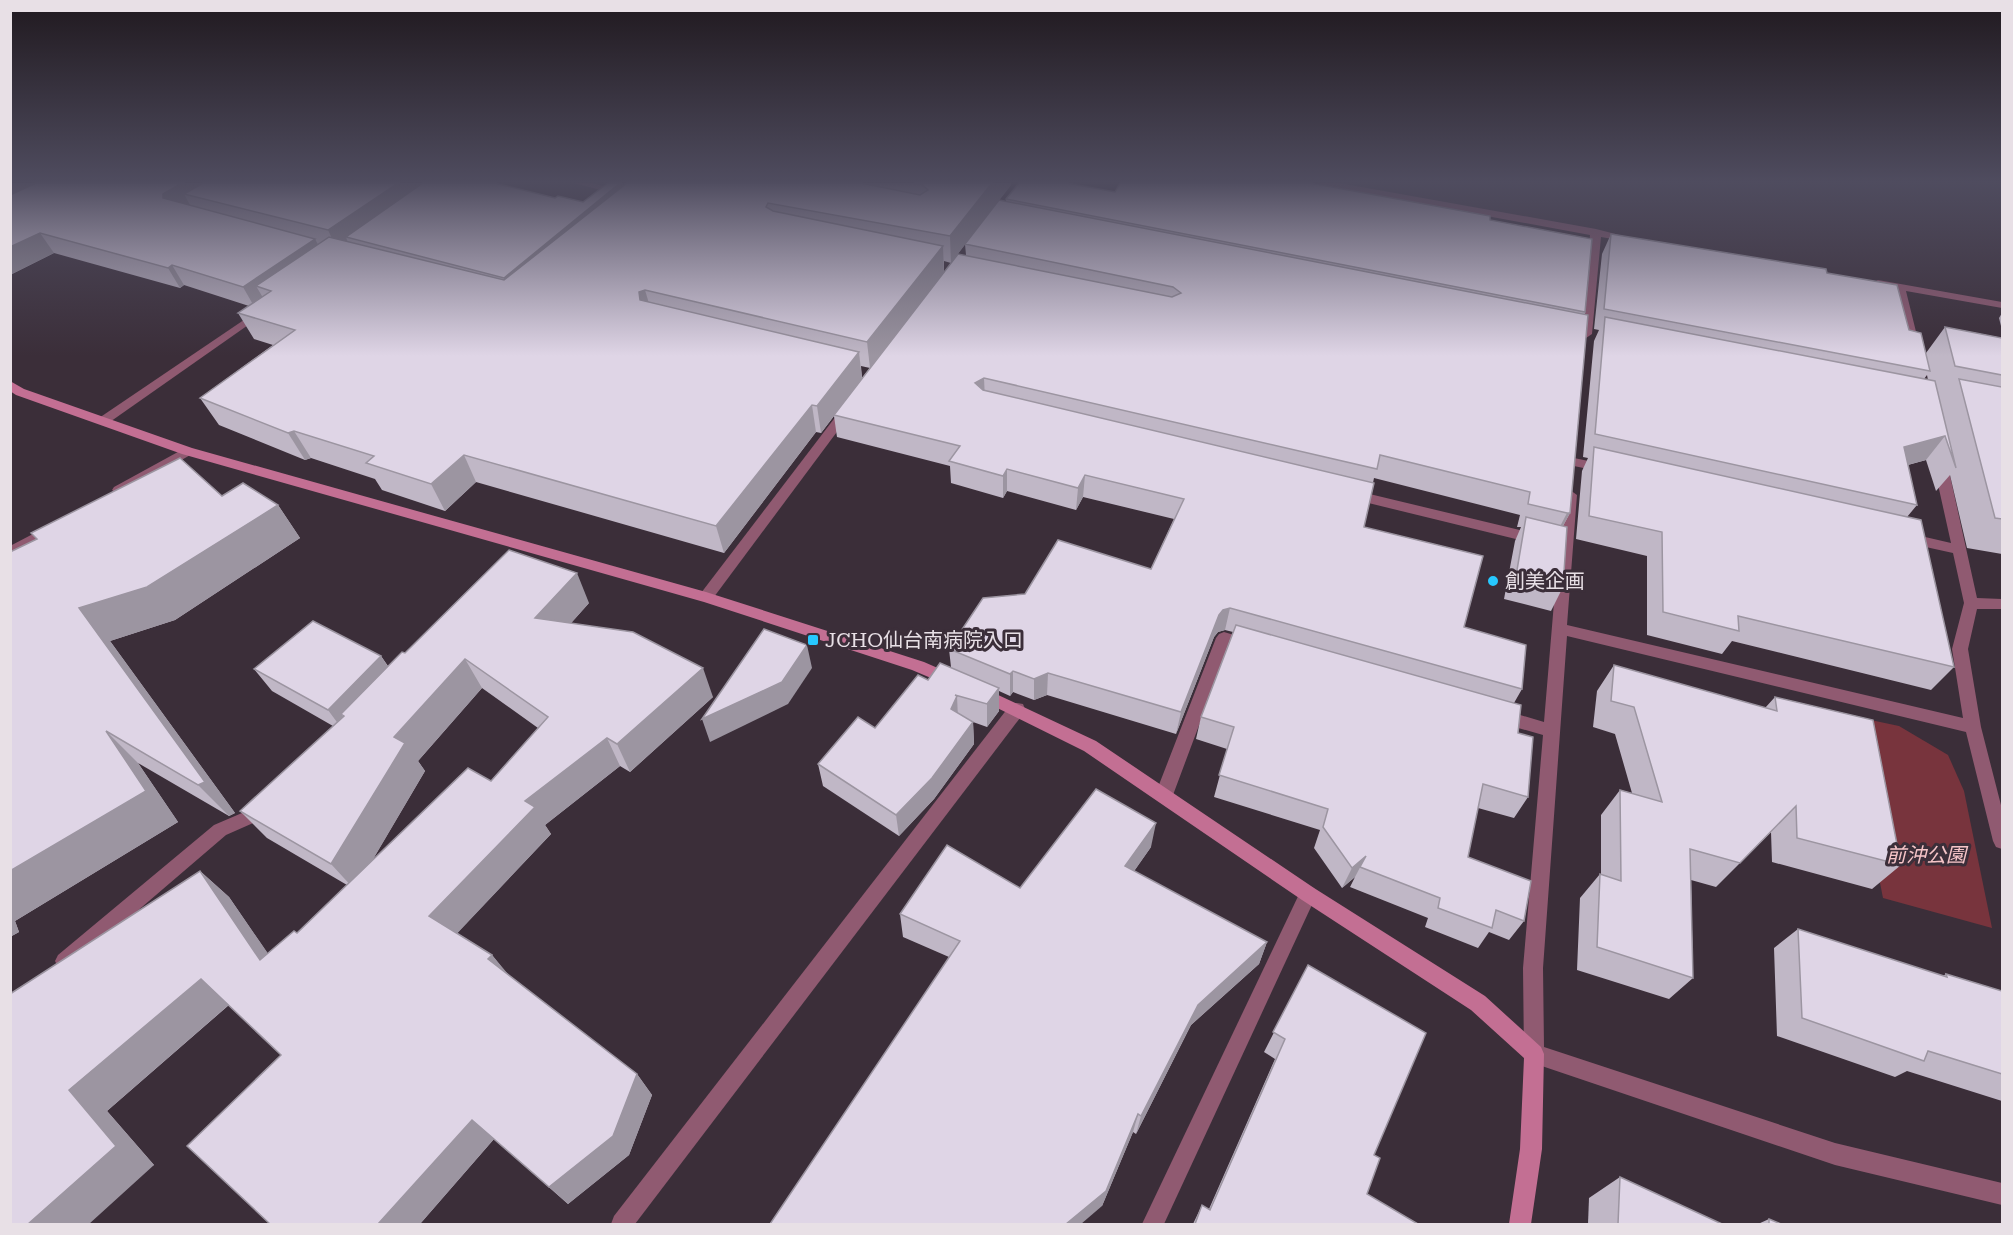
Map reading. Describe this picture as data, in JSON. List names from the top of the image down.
{
  "parks": ["前沖公園"],
  "places": {
    "other": ["創美企画"],
    "transit": ["JCHO仙台南病院入口"]
  }
}
